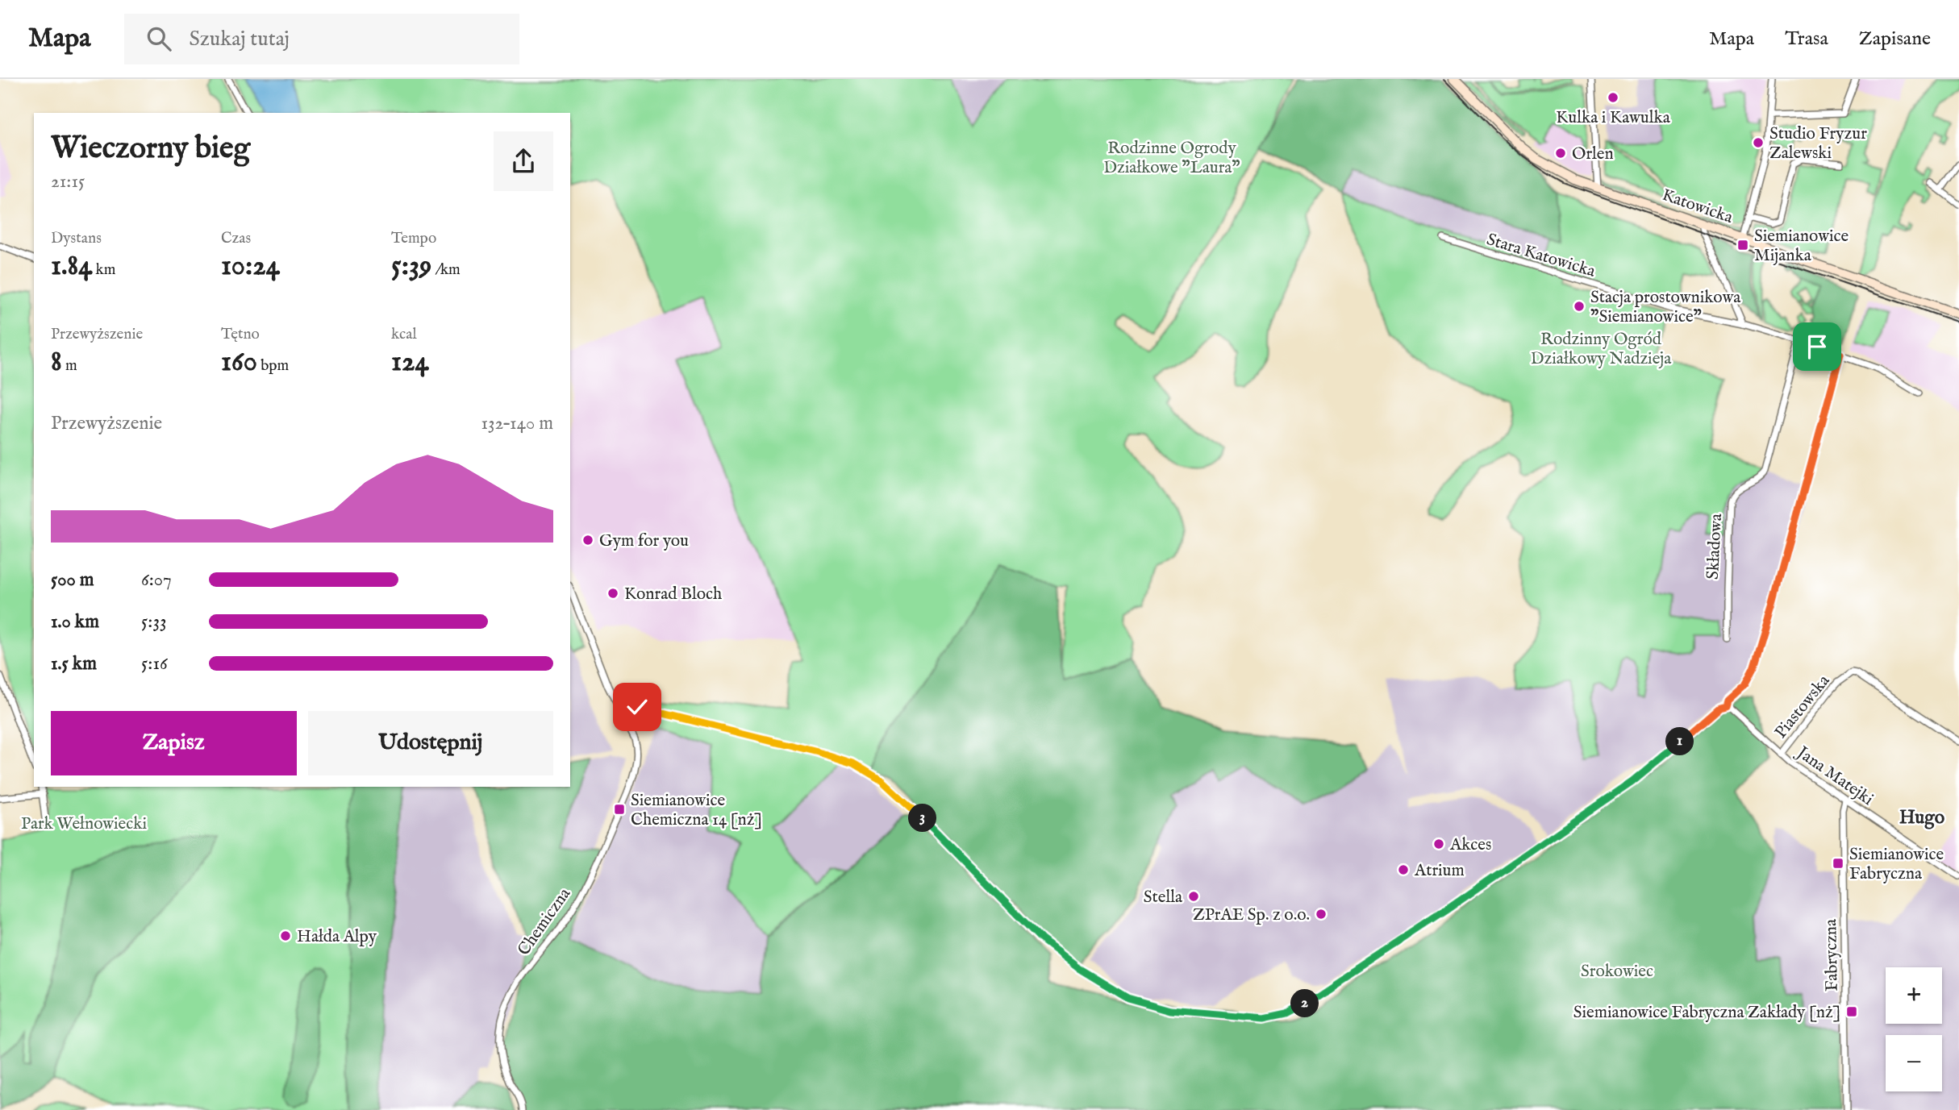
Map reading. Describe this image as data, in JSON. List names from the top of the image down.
{
  "streets": {
    "main road": ["Katowicka"],
    "street": [
      "Stara Katowicka",
      "Składowa",
      "Piastowska",
      "Jana Matejki",
      "Chemiczna",
      "Fabryczna"
    ]
  },
  "crossings": [
    ["Stara Katowicka", "Składowa"],
    ["Piastowska", "Jana Matejki"],
    ["Jana Matejki", "Fabryczna"]
  ],
  "districts": ["Hugo"],
  "parks": [
    "Rodzinne Ogrody Działkowe \"Laura\"",
    "Rodzinny Ogród Działkowy Nadzieja",
    "Park Wełnowiecki",
    "Srokowiec"
  ],
  "places": {
    "other": [
      "Kulka i Kawulka",
      "Studio Fryzur Zalewski",
      "Orlen",
      "Stacja prostownikowa \"Siemianowice\"",
      "Gym for you",
      "Konrad Bloch",
      "Akces",
      "Atrium",
      "Stella",
      "ZPrAE Sp. z o.o.",
      "Hałda Alpy"
    ],
    "transit": [
      "Siemianowice Mijanka",
      "Siemianowice Chemiczna 14 [nż]",
      "Siemianowice Fabryczna",
      "Siemianowice Fabryczna Zakłady [nż]"
    ]
  },
  "page": {
    "header": "Mapa",
    "search": "Szukaj tutaj",
    "nav": ["Mapa", "Trasa", "Zapisane"],
    "heading": ["Wieczorny bieg", "21:15"],
    "stats": [
      ["Dystans", "1.84 km"],
      ["Czas", "10:24"],
      ["Tempo", "5:39 /km"],
      ["Przewyższenie", "8 m"],
      ["Tętno", "160 bpm"],
      ["kcal", "124"]
    ],
    "chart": ["Przewyższenie", "132–140 m"],
    "list": [
      {
        "name": "500 m",
        "note": "6:07"
      },
      {
        "name": "1.0 km",
        "note": "5:33"
      },
      {
        "name": "1.5 km",
        "note": "5:16"
      }
    ],
    "buttons": ["Zapisz", "Udostępnij"],
    "pins": ["1", "3", "2"],
    "map_buttons": ["+", "−"]
  }
}
